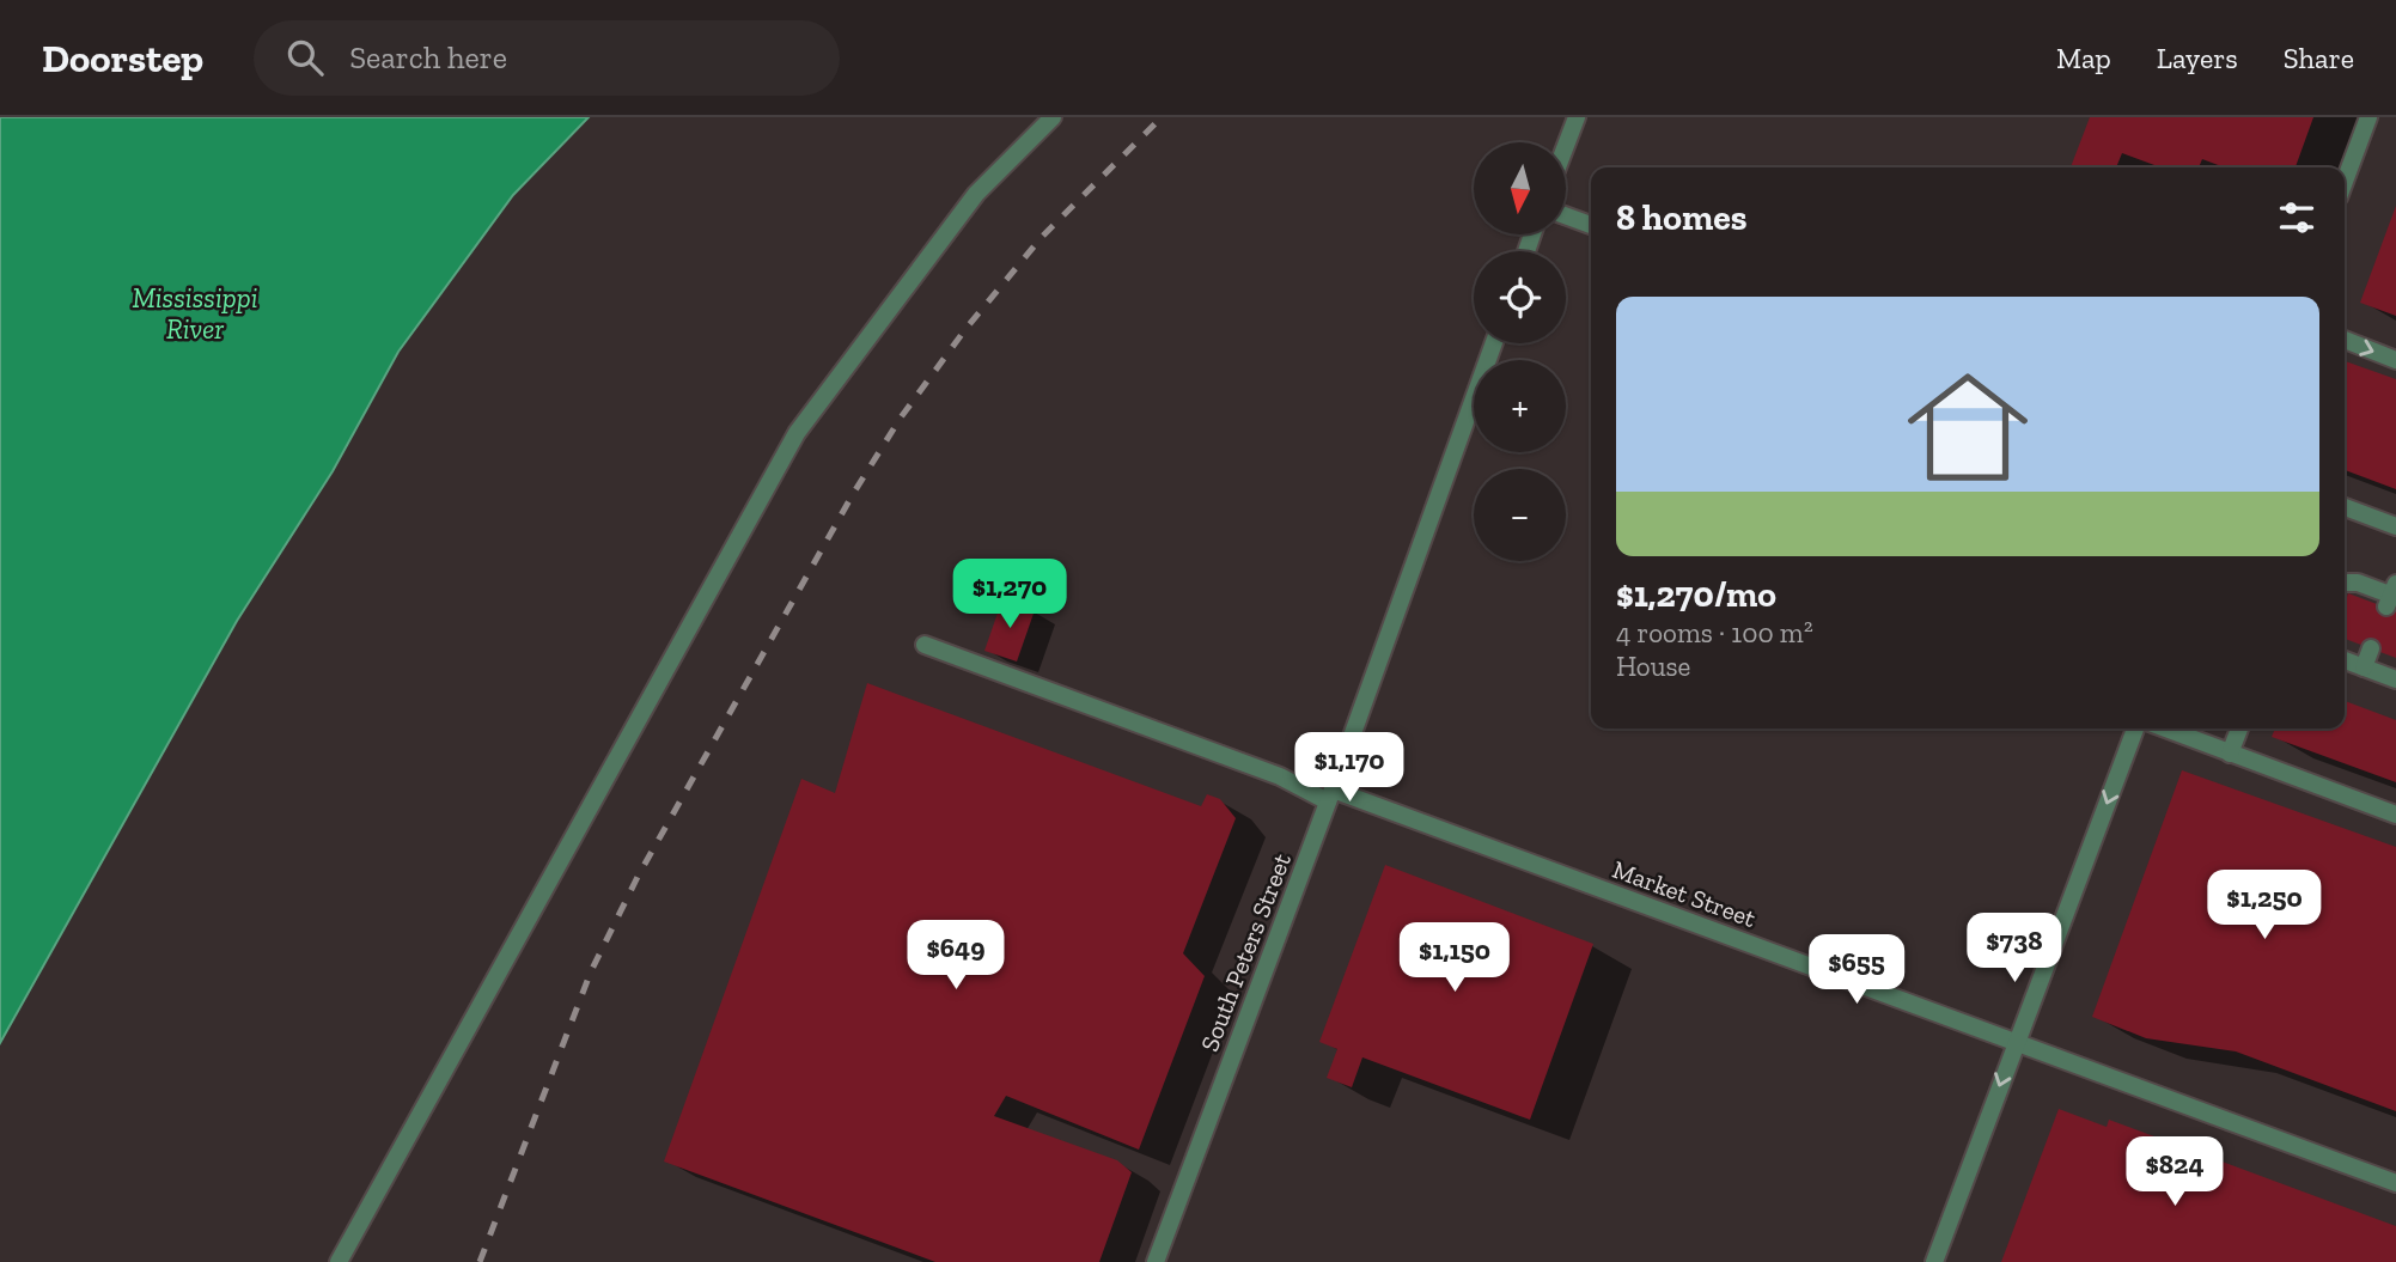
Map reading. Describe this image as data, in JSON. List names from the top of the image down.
{
  "streets": {
    "street": ["Market Street", "South Peters Street"]
  },
  "crossings": [
    ["Market Street", "South Peters Street"]
  ],
  "water": ["Mississippi River"],
  "north": "bottom",
  "page": {
    "header": "Doorstep",
    "search": "Search here",
    "nav": ["Map", "Layers", "Share"],
    "map_buttons": ["+", "−"],
    "heading": "8 homes",
    "list": [
      {
        "name": "$1,270/mo",
        "note": "4 rooms · 100 m² · House"
      }
    ],
    "price": [
      "$1,270",
      "$1,170",
      "$1,250",
      "$738",
      "$649",
      "$1,150",
      "$655",
      "$824"
    ]
  }
}
